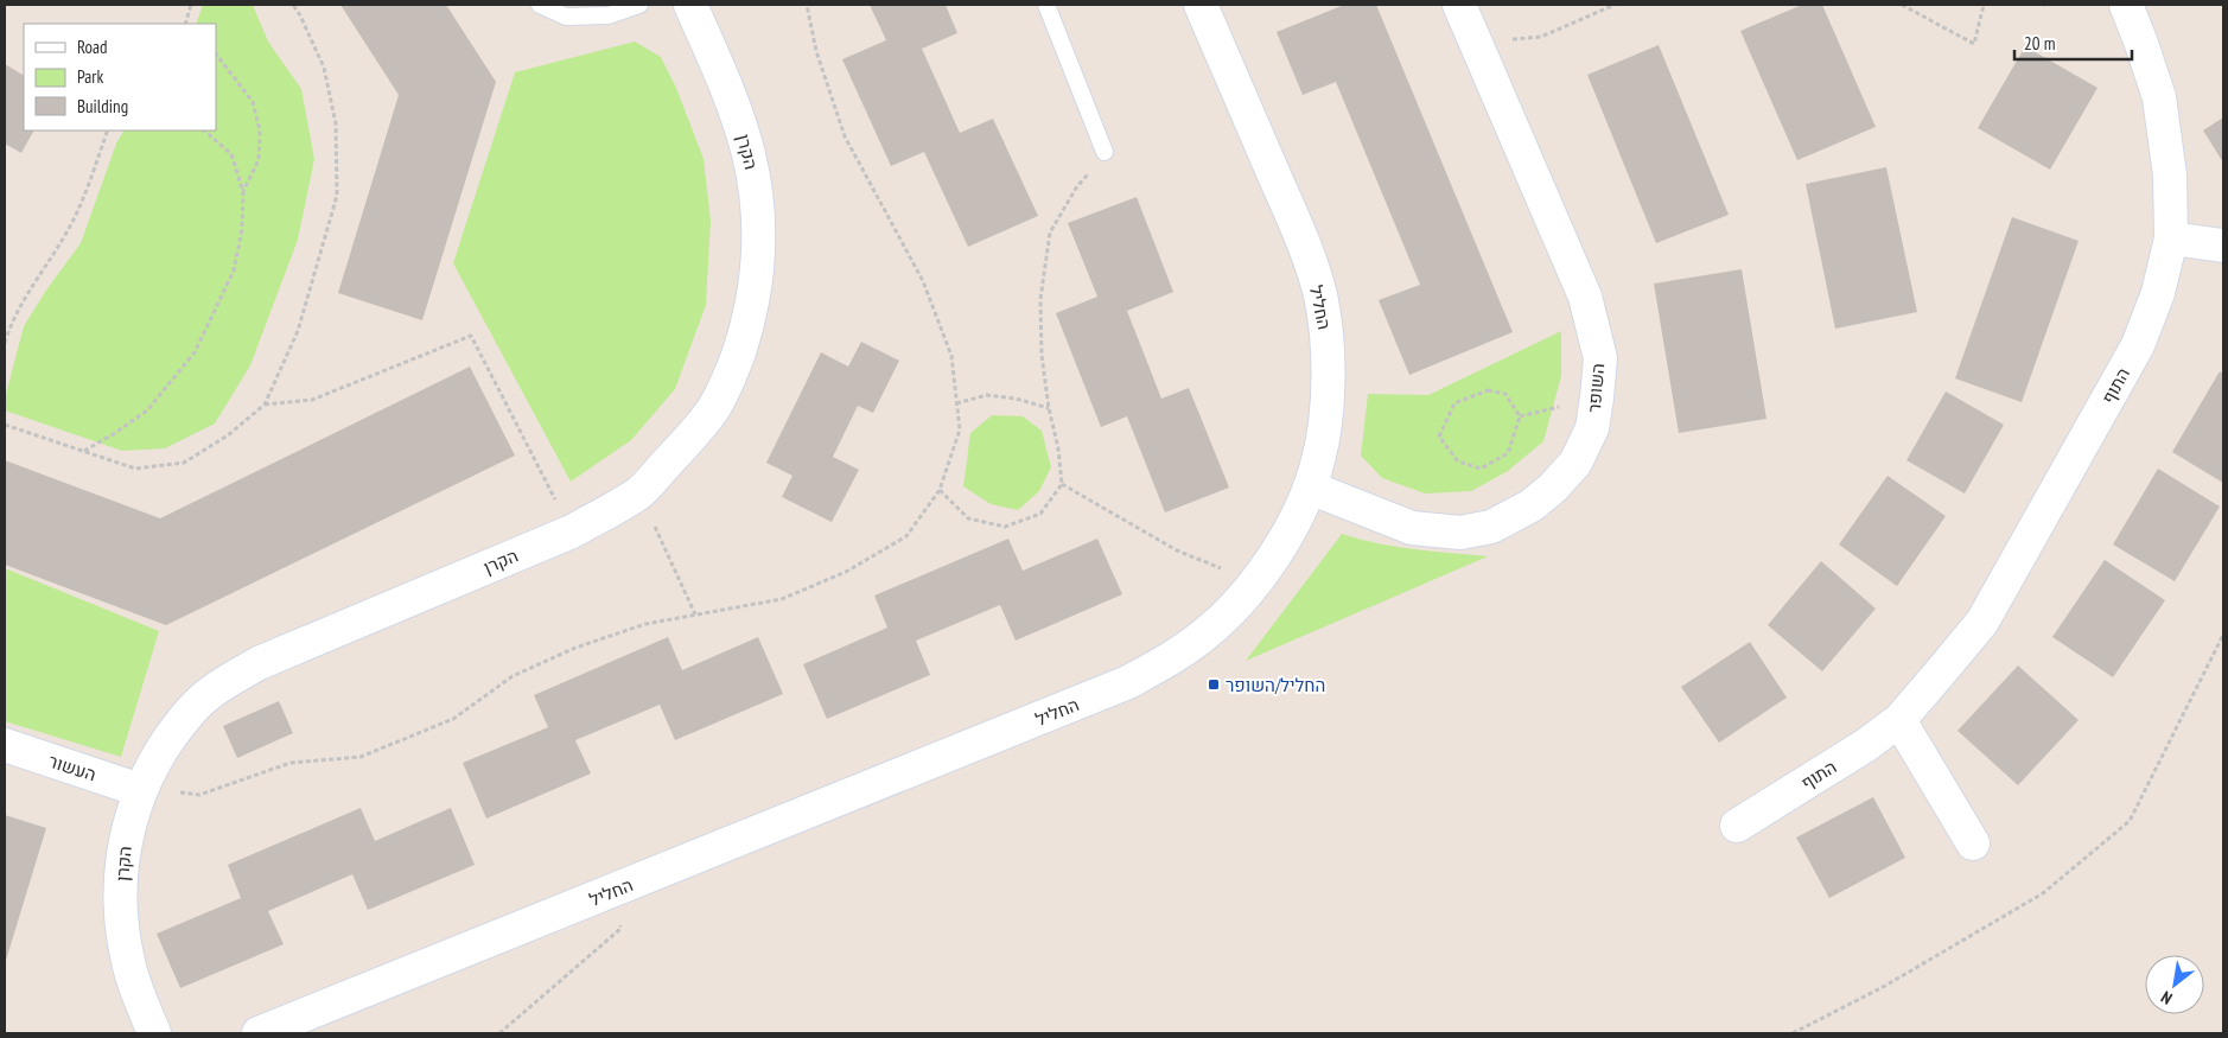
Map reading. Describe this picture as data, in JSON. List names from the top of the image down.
{
  "streets": {
    "street": [
      "הקרן",
      "החליל",
      "התוף",
      "השופר",
      "העשור"
    ]
  },
  "crossings": [
    ["הקרן", "העשור"],
    ["החליל", "השופר"]
  ],
  "places": {
    "transit": ["החליל/השופר"]
  },
  "legend": ["Road", "Park", "Building"],
  "scale_bar": "20 m",
  "north": "bottom left"
}
